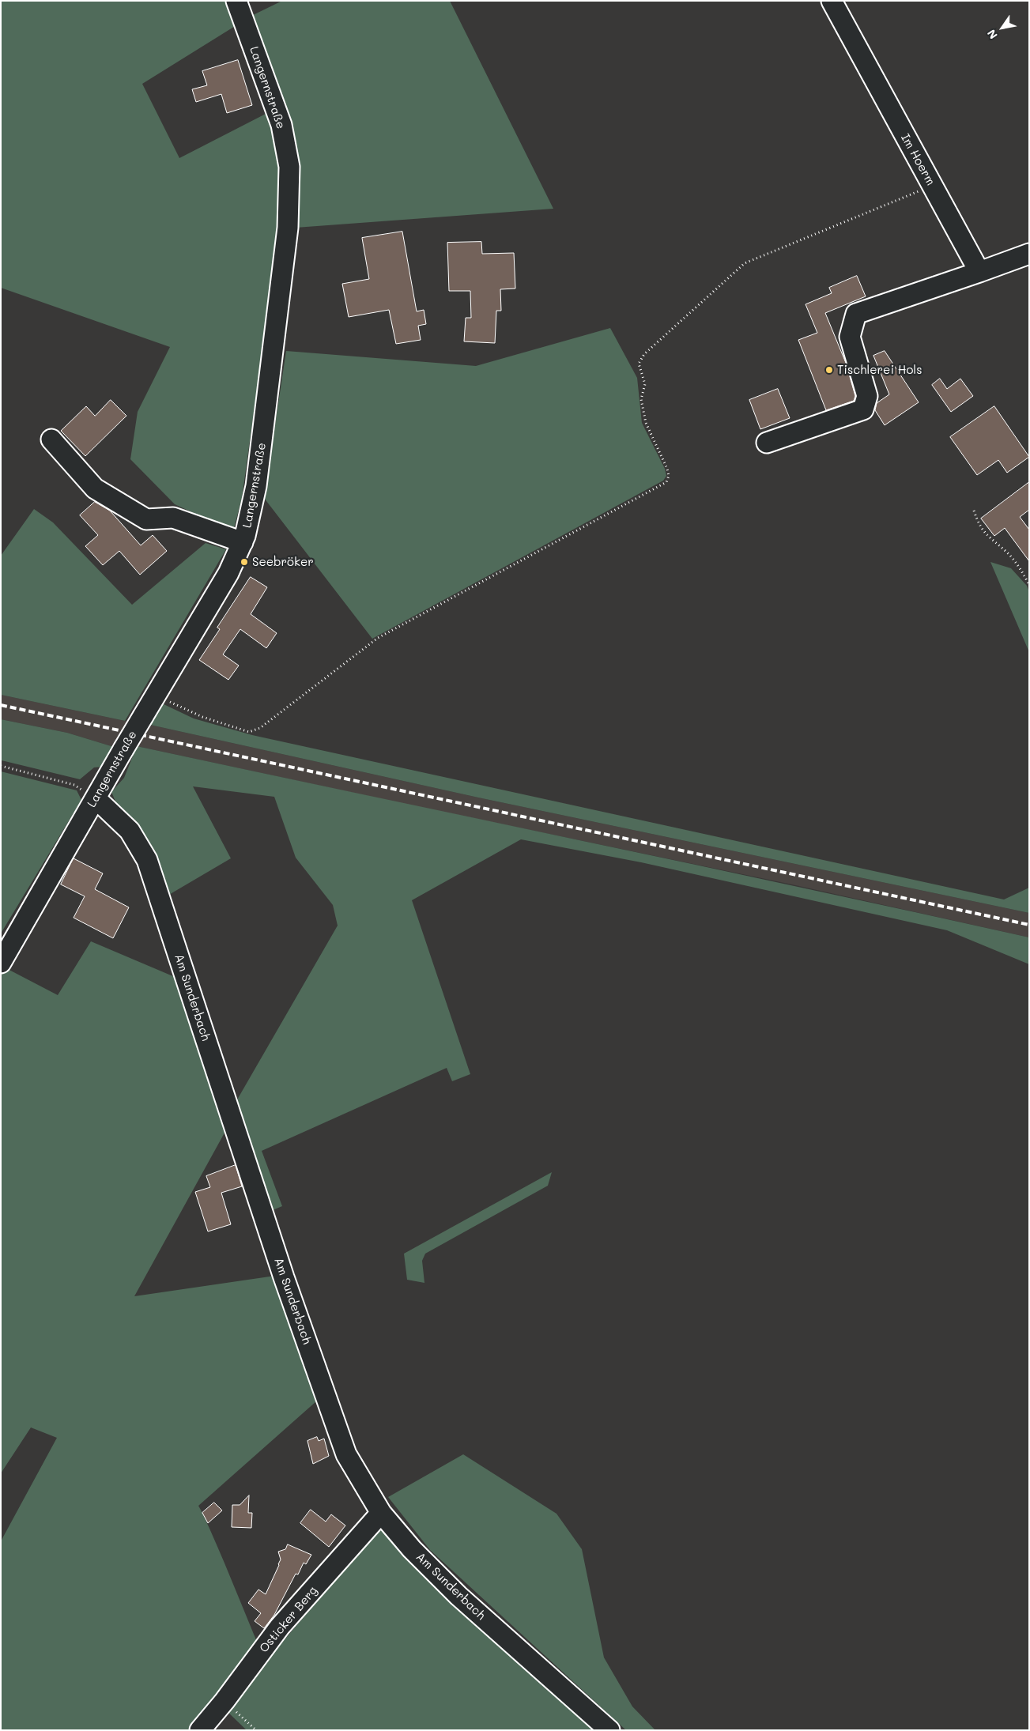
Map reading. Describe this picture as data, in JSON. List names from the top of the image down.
{
  "streets": {
    "street": [
      "Langernstraße",
      "Im Hoerm",
      "Am Sunderbach",
      "Osticker Berg"
    ]
  },
  "crossings": [
    ["Langernstraße", "Am Sunderbach"],
    ["Am Sunderbach", "Osticker Berg"]
  ],
  "places": ["Tischlerei Hols", "Seebröker"],
  "north": "bottom left"
}
